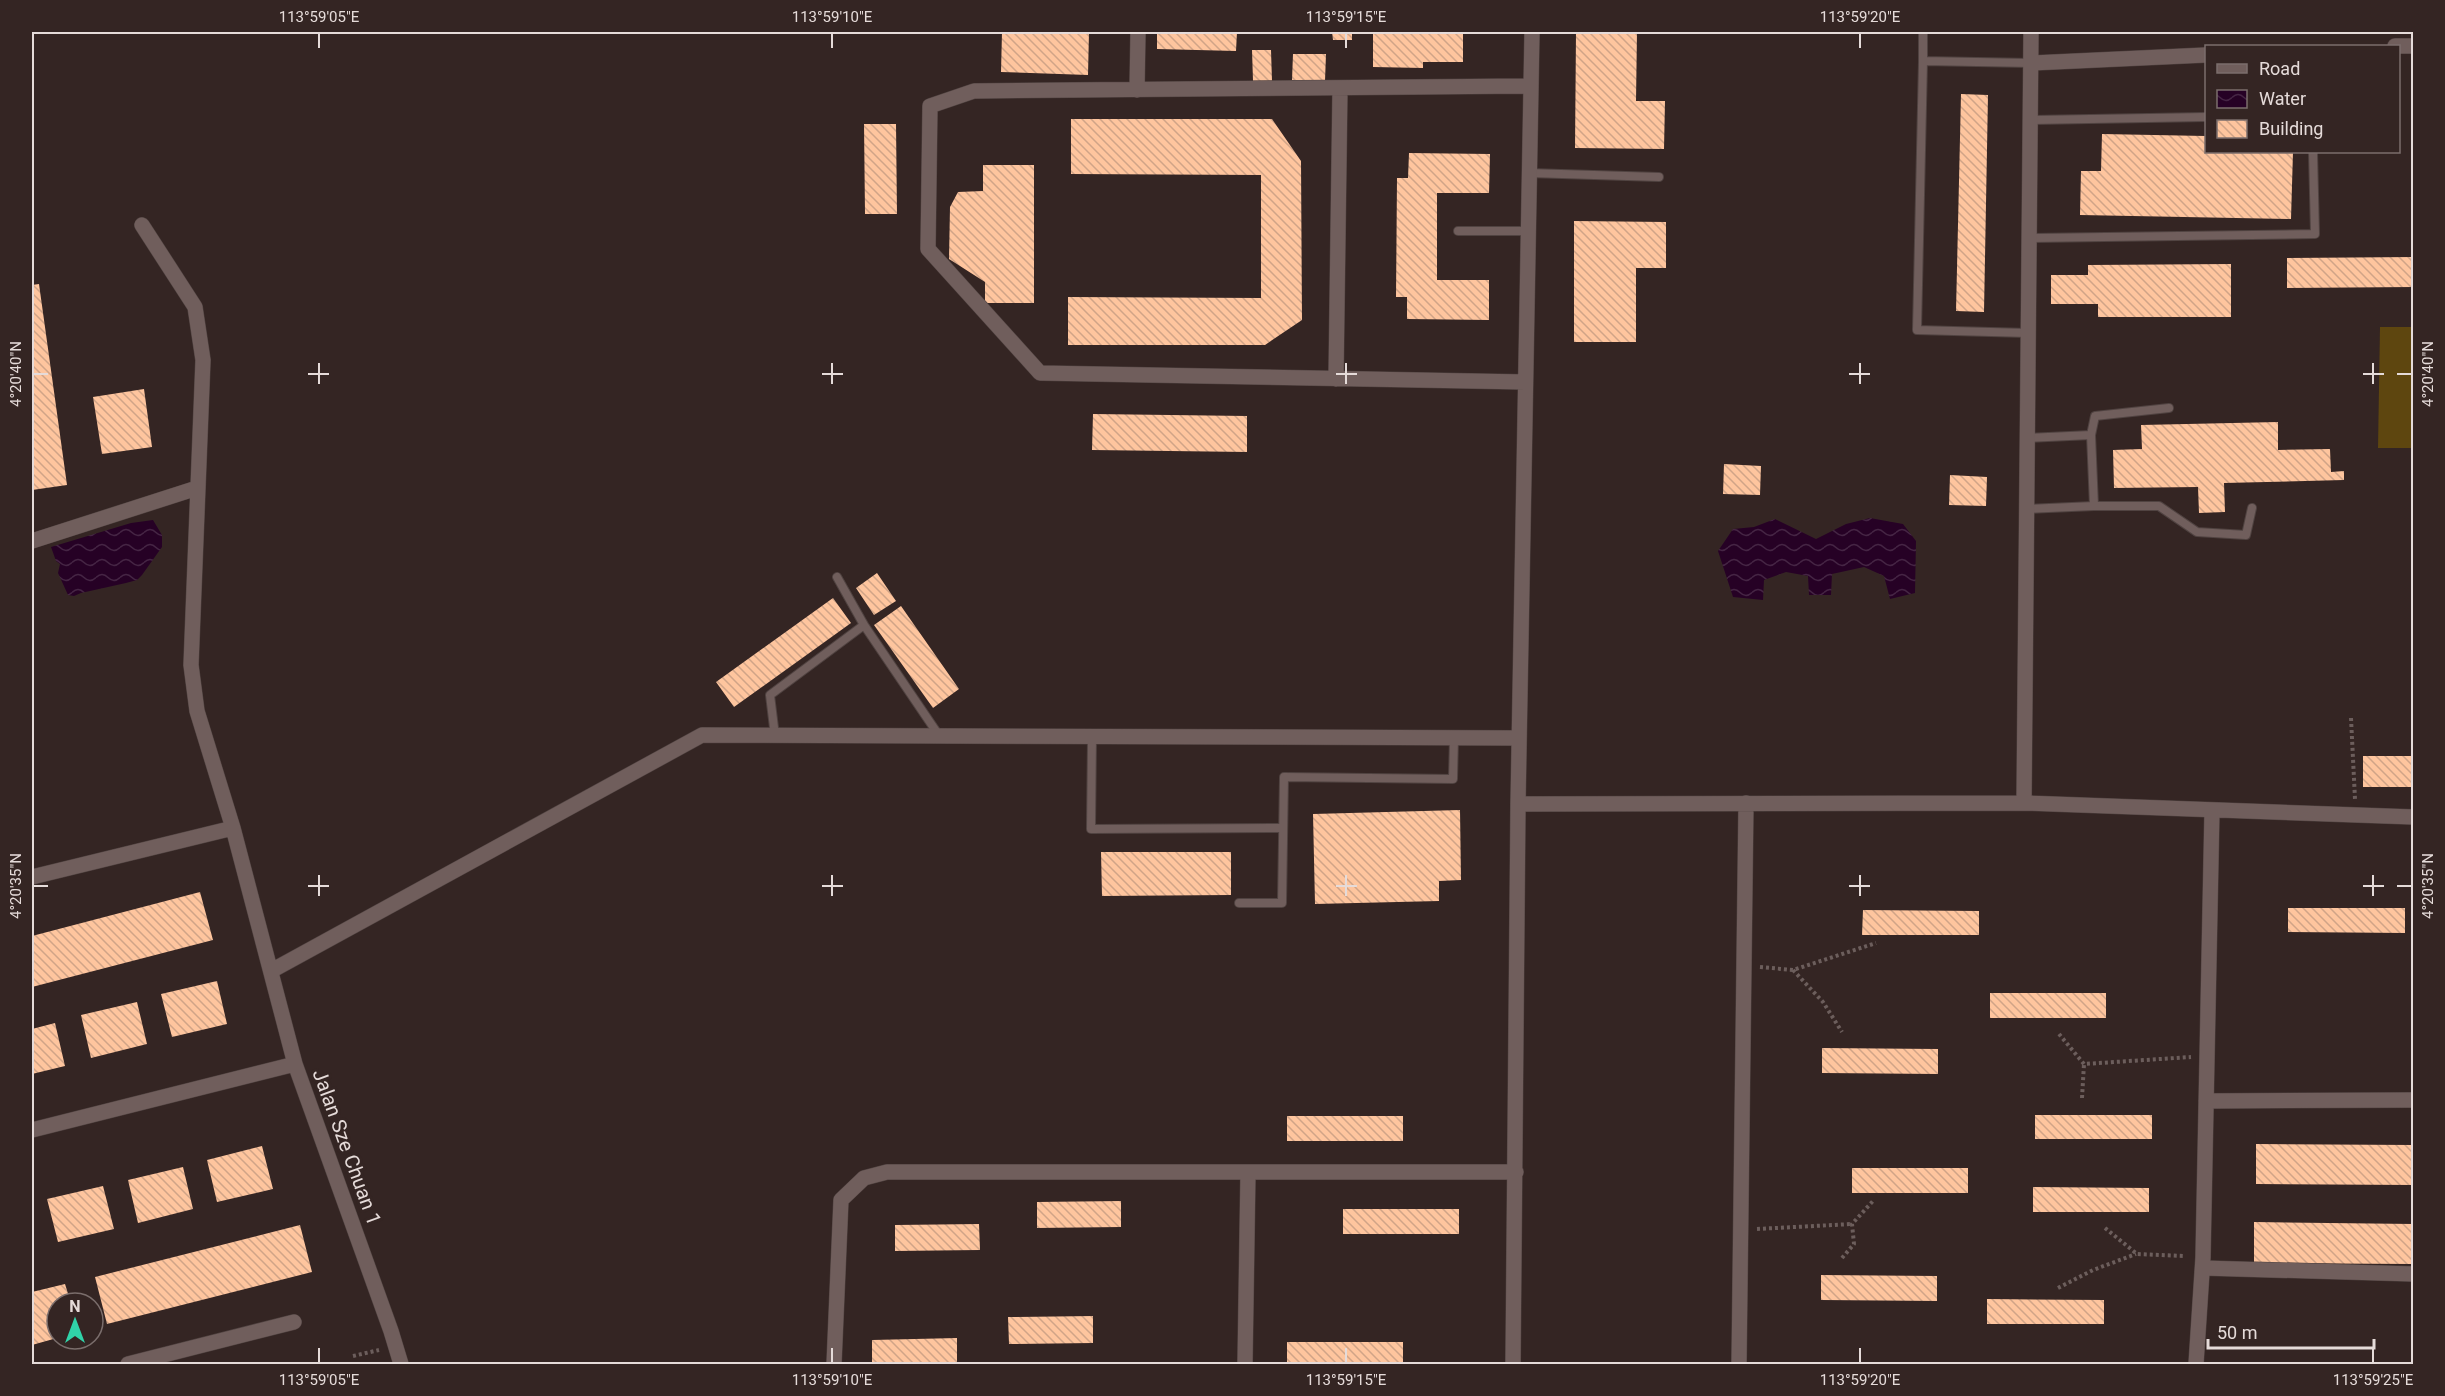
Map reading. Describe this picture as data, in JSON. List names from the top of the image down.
{
  "streets": {
    "street": ["Jalan Sze Chuan 1"]
  },
  "legend": ["Road", "Water", "Building"],
  "scale_bar": "50 m",
  "north": "top",
  "coordinates": [
    "113°59'05\"E",
    "113°59'10\"E",
    "113°59'15\"E",
    "113°59'20\"E",
    "4°20'40\"N",
    "4°20'35\"N",
    "113°59'25\"E"
  ]
}
